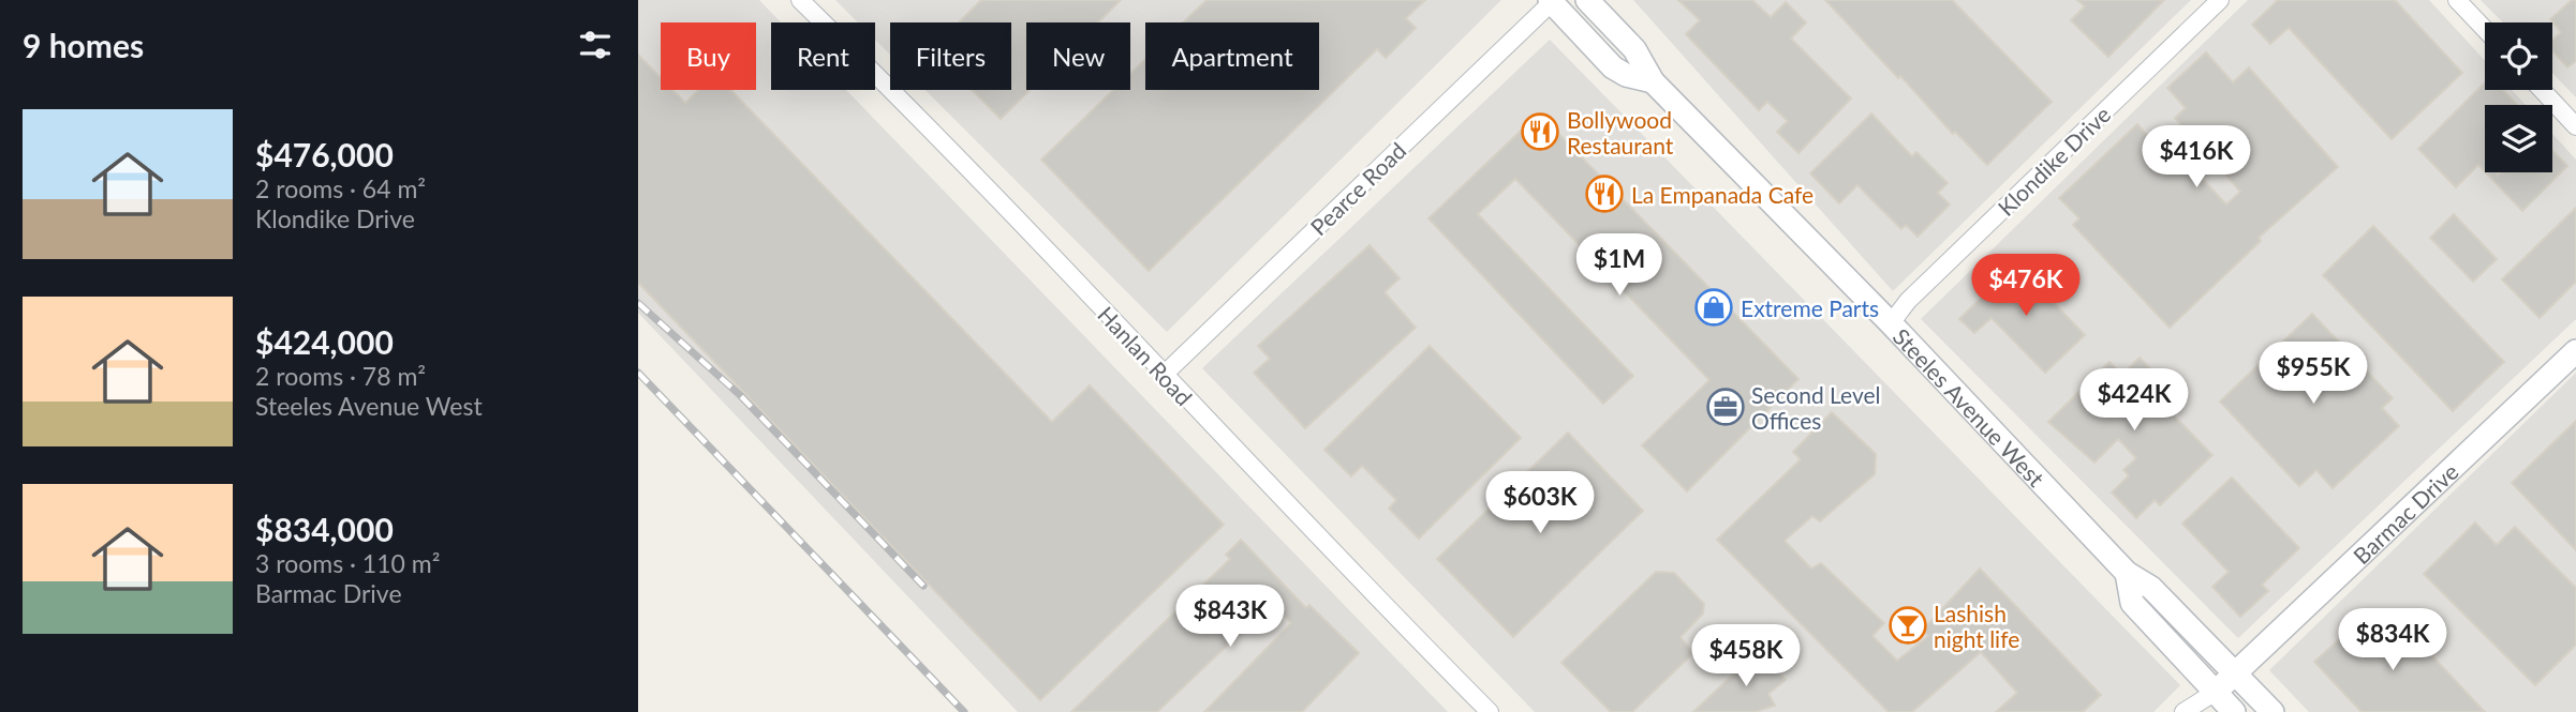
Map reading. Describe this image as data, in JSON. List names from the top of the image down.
{
  "streets": {
    "main road": ["Steeles Avenue West", "Barmac Drive"],
    "street": ["Klondike Drive", "Pearce Road", "Hanlan Road"]
  },
  "crossings": [
    ["Klondike Drive", "Steeles Avenue West"],
    ["Pearce Road", "Hanlan Road"],
    ["Pearce Road", "Steeles Avenue West"],
    ["Steeles Avenue West", "Barmac Drive"]
  ],
  "places": {
    "restaurant": ["Bollywood Restaurant", "La Empanada Cafe"],
    "shop": ["Extreme Parts"],
    "office": ["Second Level Offices"],
    "bar": ["Lashish night life"]
  },
  "page": {
    "heading": "9 homes",
    "chip": [
      "Buy",
      "Rent",
      "Filters",
      "New",
      "Apartment"
    ],
    "list": [
      {
        "name": "$476,000",
        "note": "2 rooms · 64 m² · Klondike Drive"
      },
      {
        "name": "$424,000",
        "note": "2 rooms · 78 m² · Steeles Avenue West"
      },
      {
        "name": "$834,000",
        "note": "3 rooms · 110 m² · Barmac Drive"
      }
    ],
    "price": [
      "$416K",
      "$1M",
      "$476K",
      "$955K",
      "$424K",
      "$603K",
      "$843K",
      "$834K",
      "$458K"
    ]
  }
}
